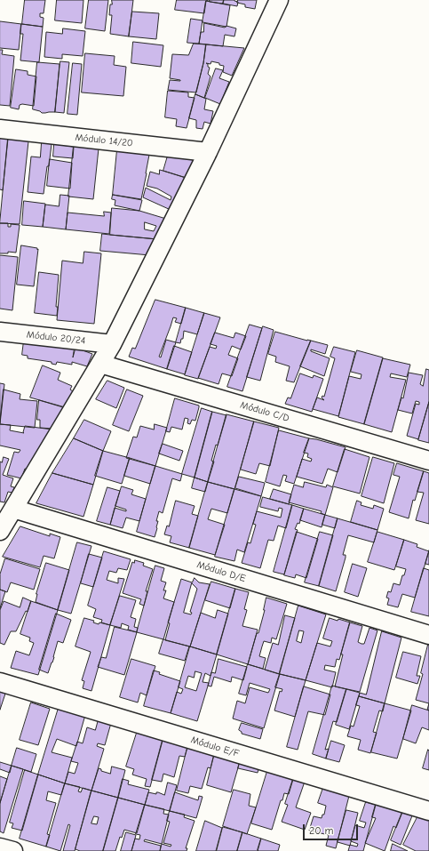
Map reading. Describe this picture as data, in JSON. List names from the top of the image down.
{
  "streets": {
    "street": [
      "Módulo 14/20",
      "Módulo 20/24",
      "Módulo C/D",
      "Módulo D/E",
      "Módulo E/F"
    ]
  },
  "scale_bar": "20 m"
}
